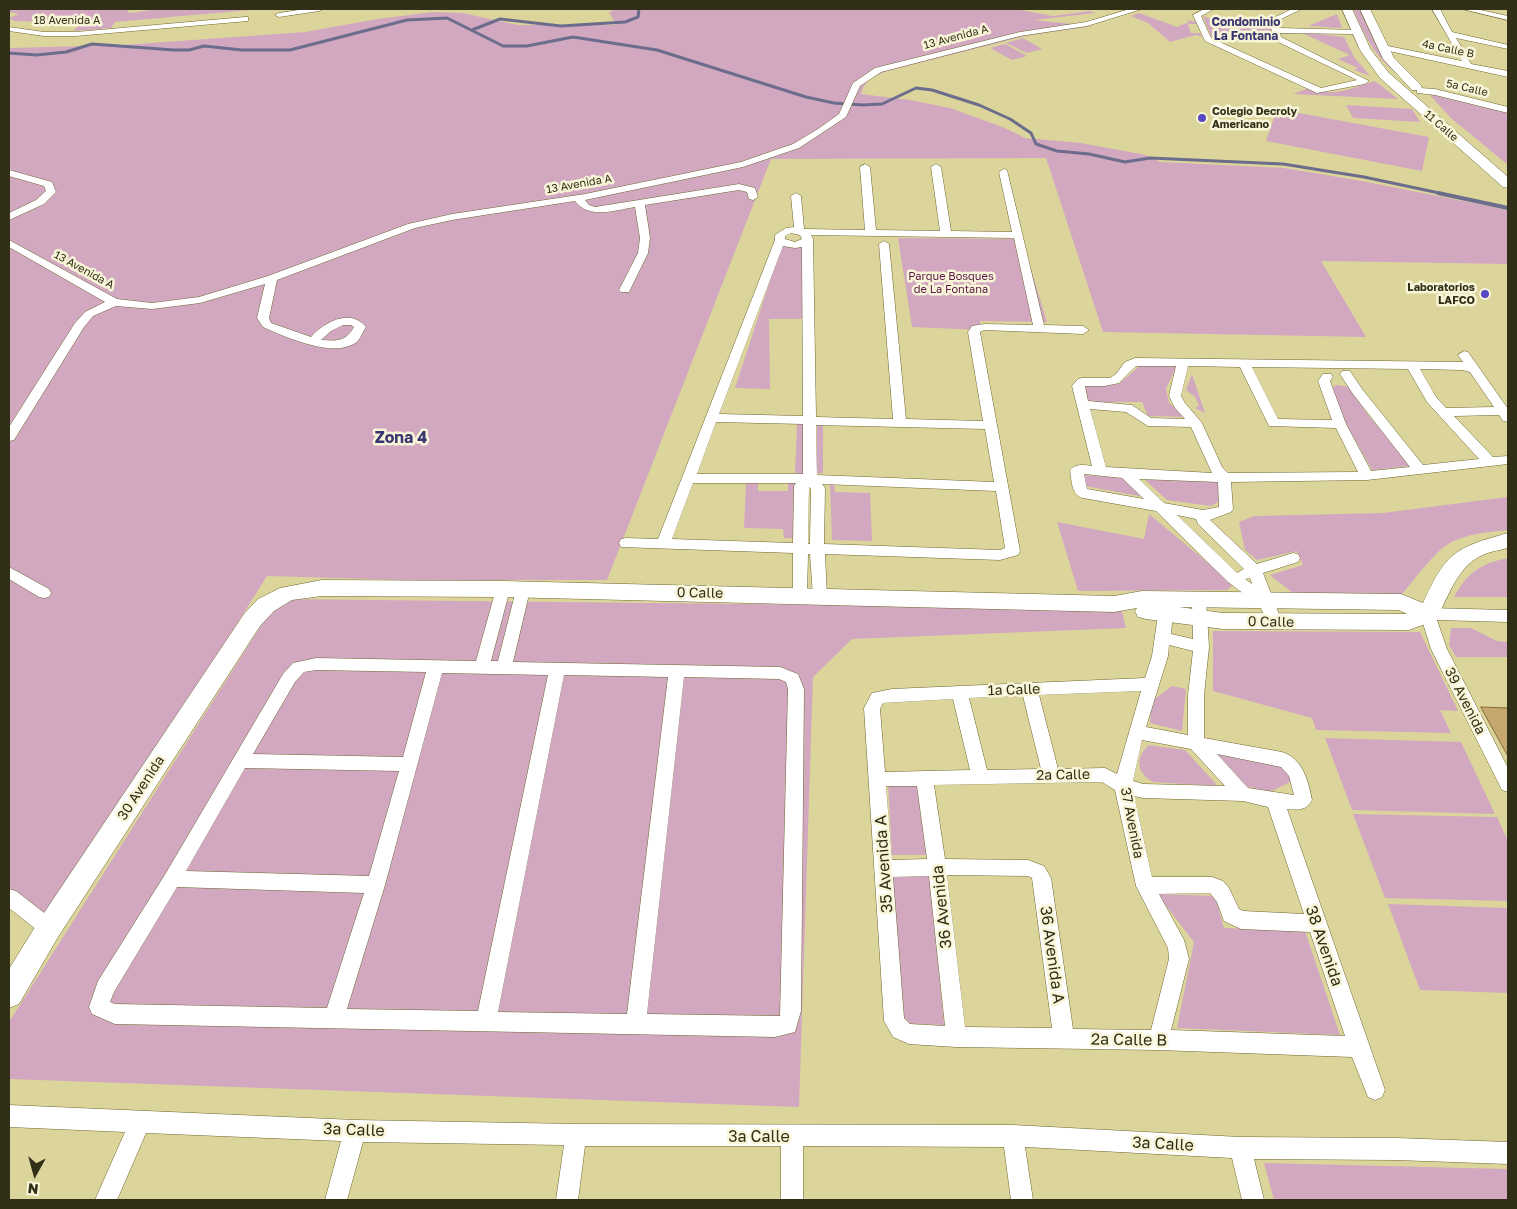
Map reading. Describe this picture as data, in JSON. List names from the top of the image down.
{
  "streets": {
    "street": [
      "18 Avenida A",
      "13 Avenida A",
      "4a Calle B",
      "5a Calle",
      "11 Calle",
      "0 Calle",
      "1a Calle",
      "39 Avenida",
      "2a Calle",
      "30 Avenida",
      "37 Avenida",
      "35 Avenida A",
      "36 Avenida",
      "38 Avenida",
      "36 Avenida A",
      "2a Calle B",
      "3a Calle"
    ]
  },
  "crossings": [
    ["5a Calle", "11 Calle"],
    ["0 Calle", "39 Avenida"],
    ["0 Calle", "30 Avenida"],
    ["0 Calle", "37 Avenida"],
    ["1a Calle", "37 Avenida"],
    ["1a Calle", "35 Avenida A"],
    ["2a Calle", "37 Avenida"],
    ["2a Calle", "35 Avenida A"],
    ["2a Calle", "36 Avenida"],
    ["2a Calle", "38 Avenida"],
    ["37 Avenida", "2a Calle B"],
    ["35 Avenida A", "2a Calle B"],
    ["36 Avenida", "36 Avenida A"],
    ["36 Avenida", "2a Calle B"],
    ["38 Avenida", "2a Calle B"],
    ["36 Avenida A", "2a Calle B"]
  ],
  "districts": ["Condominio La Fontana", "Zona 4"],
  "parks": ["Parque Bosques de La Fontana"],
  "places": ["Colegio Decroly Americano", "Laboratorios LAFCO"],
  "north": "bottom"
}
